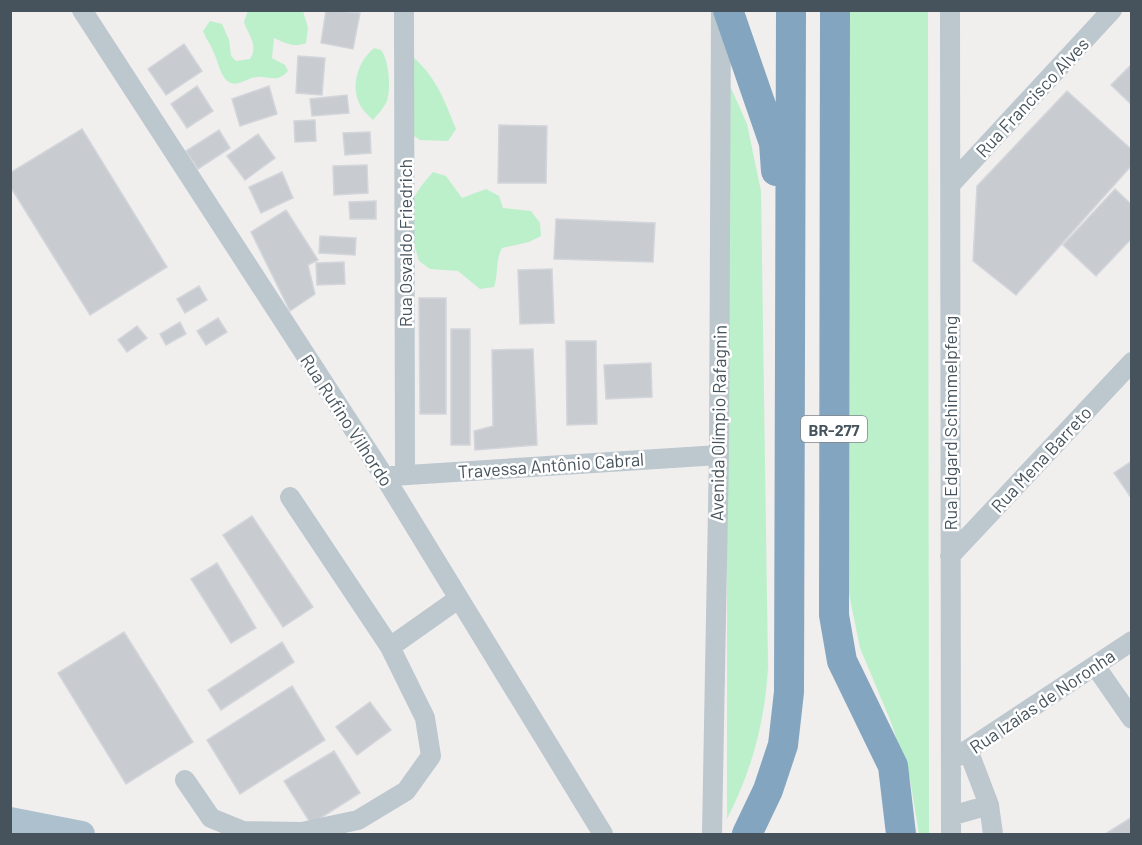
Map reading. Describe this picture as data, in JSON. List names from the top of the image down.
{
  "streets": {
    "highway": ["BR-277"],
    "street": [
      "Rua Francisco Alves",
      "Rua Osvaldo Friedrich",
      "Rua Rufino Vilhordo",
      "Avenida Olímpio Rafagnin",
      "Rua Edgard Schimmelpfeng",
      "Rua Mena Barreto",
      "Travessa Antônio Cabral",
      "Rua Izaías de Noronha"
    ]
  },
  "crossings": [
    ["Rua Francisco Alves", "Rua Edgard Schimmelpfeng"],
    ["Rua Osvaldo Friedrich", "Travessa Antônio Cabral"],
    ["Rua Rufino Vilhordo", "Travessa Antônio Cabral"],
    ["Avenida Olímpio Rafagnin", "Travessa Antônio Cabral"],
    ["Rua Edgard Schimmelpfeng", "Rua Mena Barreto"],
    ["Rua Edgard Schimmelpfeng", "Rua Izaías de Noronha"]
  ]
}
